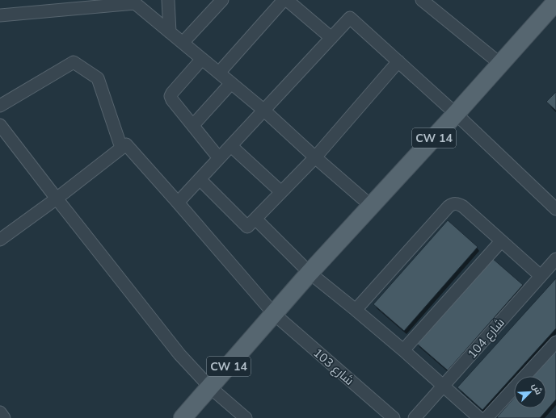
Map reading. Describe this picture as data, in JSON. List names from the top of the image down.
{
  "streets": {
    "main road": ["CW 14"],
    "street": ["شارع 104", "شارع 103"]
  },
  "crossings": [
    ["CW 14", "شارع 103"]
  ],
  "north": "top right"
}
